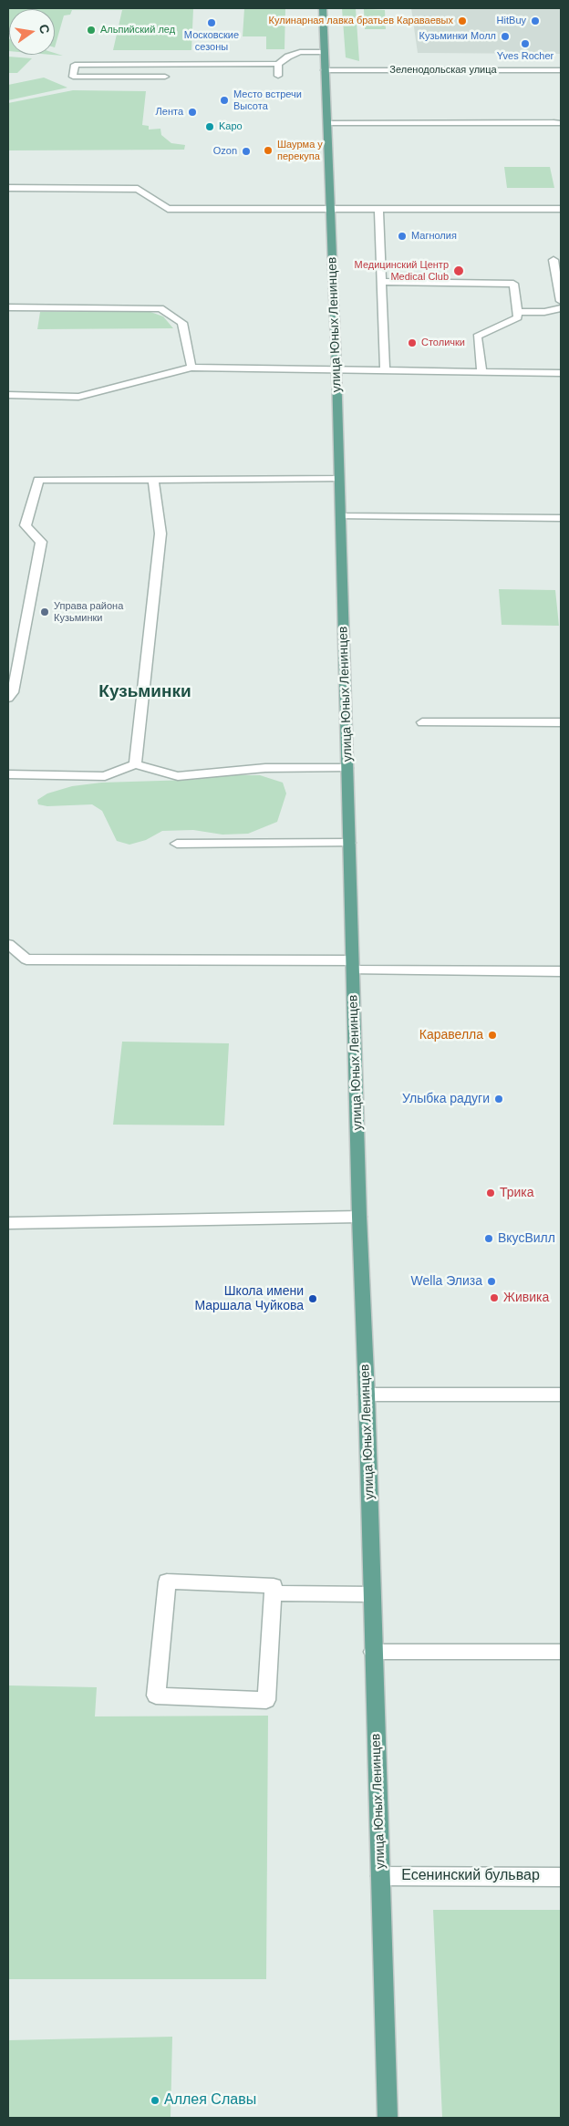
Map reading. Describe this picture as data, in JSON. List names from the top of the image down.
{
  "streets": {
    "main road": ["улица Юных Ленинцев"],
    "street": ["Зеленодольская улица", "Есенинский бульвар"]
  },
  "crossings": [
    ["Зеленодольская улица", "улица Юных Ленинцев"],
    ["улица Юных Ленинцев", "Есенинский бульвар"]
  ],
  "districts": ["Кузьминки"],
  "places": [
    "Кулинарная лавка братьев Караваевых",
    "HitBuy",
    "Московские сезоны",
    "Альпийский лед",
    "Кузьминки Молл",
    "Yves Rocher",
    "Место встречи Высота",
    "Лента",
    "Kapo",
    "Шаурма у перекупа",
    "Ozon",
    "Магнолия",
    "Медицинский Центр Medical Club",
    "Столички",
    "Управа района Кузьминки",
    "Каравелла",
    "Улыбка радуги",
    "Трика",
    "ВкусВилл",
    "Wella Элиза",
    "Живика",
    "Школа имени Маршала Чуйкова",
    "Аллея Славы"
  ],
  "north": "right"
}
